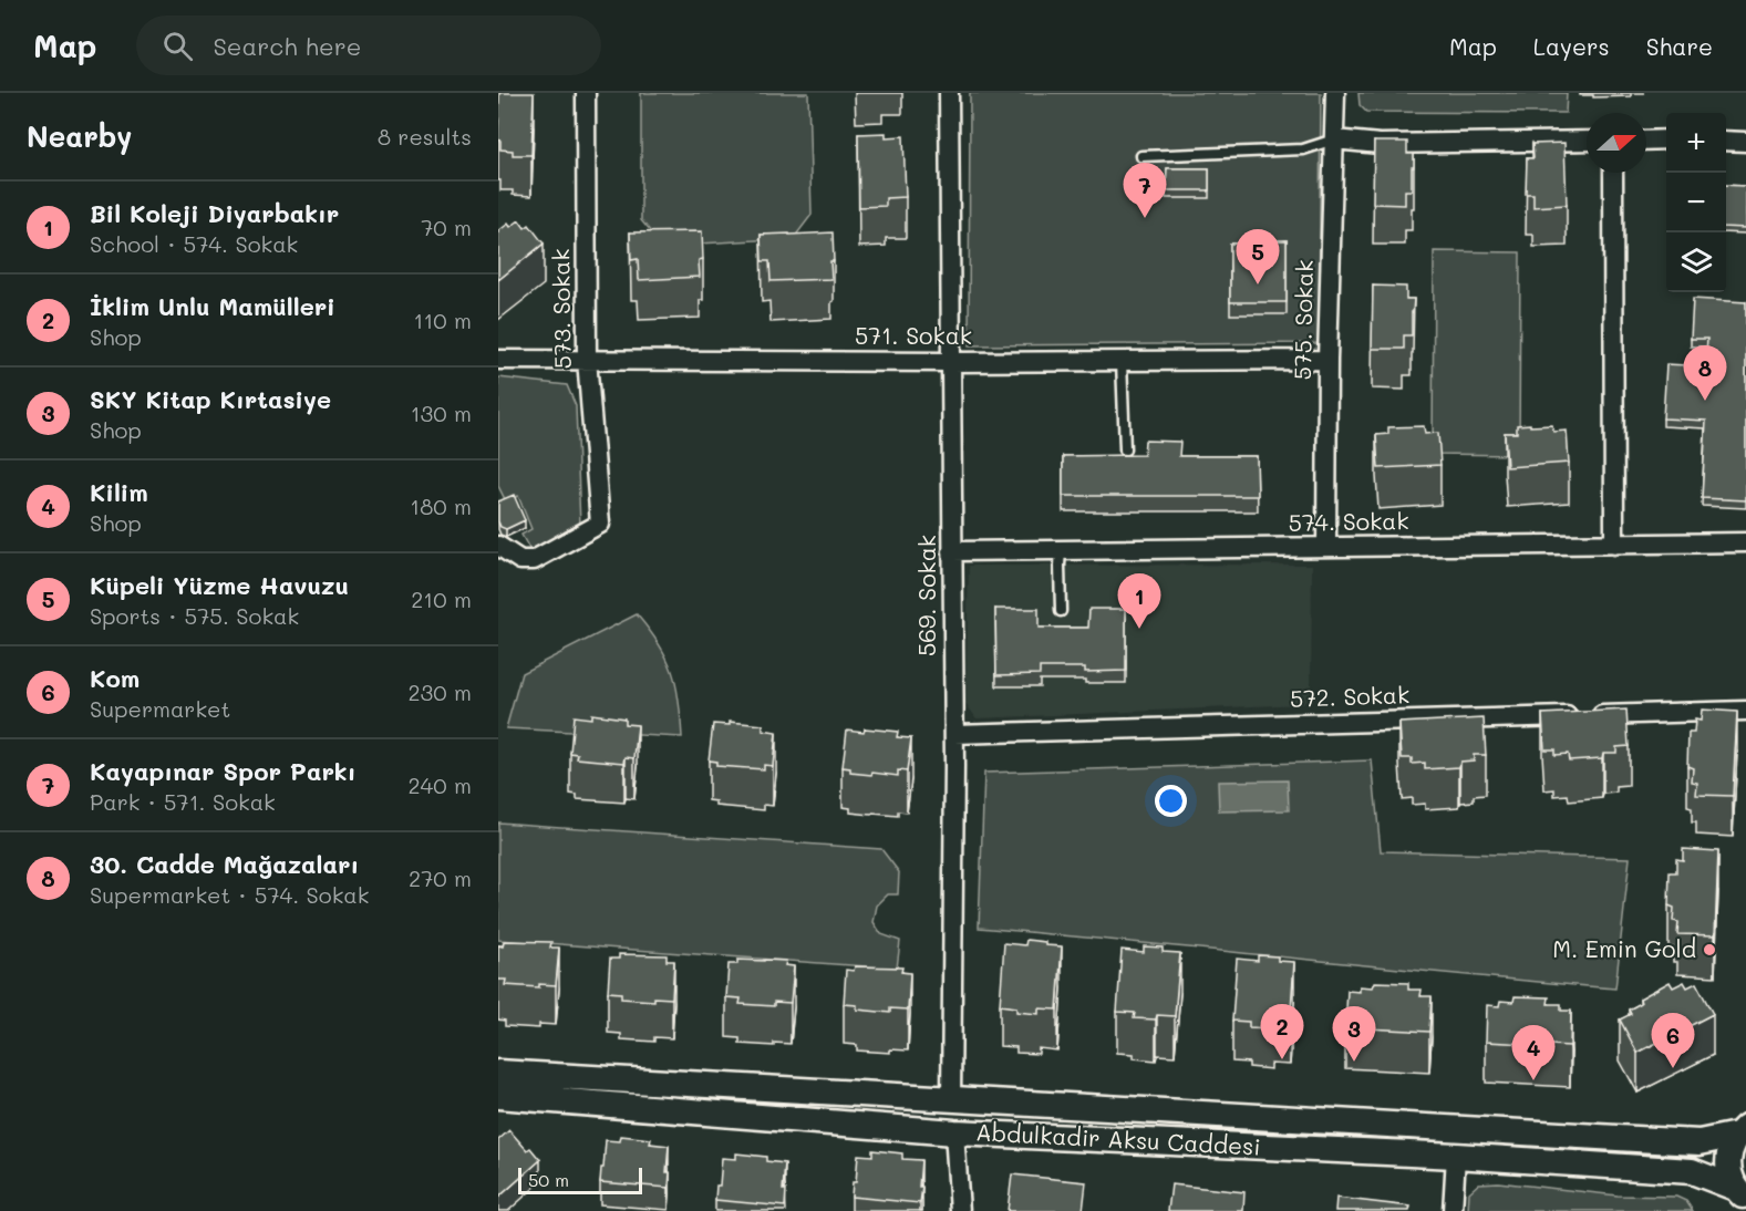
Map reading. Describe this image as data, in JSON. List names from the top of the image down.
{
  "streets": {
    "main road": ["Abdulkadir Aksu Caddesi"],
    "street": [
      "573. Sokak",
      "575. Sokak",
      "571. Sokak",
      "574. Sokak",
      "569. Sokak",
      "572. Sokak"
    ]
  },
  "crossings": [
    ["573. Sokak", "571. Sokak"],
    ["575. Sokak", "571. Sokak"],
    ["575. Sokak", "574. Sokak"],
    ["571. Sokak", "569. Sokak"],
    ["574. Sokak", "569. Sokak"],
    ["569. Sokak", "572. Sokak"],
    ["569. Sokak", "Abdulkadir Aksu Caddesi"]
  ],
  "places": ["M. Emin Gold"],
  "scale_bar": "50 m",
  "north": "right",
  "page": {
    "header": "Map",
    "search": "Search here",
    "nav": ["Map", "Layers", "Share"],
    "heading": ["Nearby", "8 results"],
    "map_buttons": ["+", "−"],
    "pins": [
      "7",
      "5",
      "8",
      "1",
      "2",
      "3",
      "6",
      "4"
    ],
    "list": [
      {
        "mark": "1",
        "name": "Bil Koleji Diyarbakır",
        "note": "School · 574. Sokak",
        "value": "70 m"
      },
      {
        "mark": "2",
        "name": "İklim Unlu Mamülleri",
        "note": "Shop",
        "value": "110 m"
      },
      {
        "mark": "3",
        "name": "SKY Kitap Kırtasiye",
        "note": "Shop",
        "value": "130 m"
      },
      {
        "mark": "4",
        "name": "Kilim",
        "note": "Shop",
        "value": "180 m"
      },
      {
        "mark": "5",
        "name": "Küpeli Yüzme Havuzu",
        "note": "Sports · 575. Sokak",
        "value": "210 m"
      },
      {
        "mark": "6",
        "name": "Kom",
        "note": "Supermarket",
        "value": "230 m"
      },
      {
        "mark": "7",
        "name": "Kayapınar Spor Parkı",
        "note": "Park · 571. Sokak",
        "value": "240 m"
      },
      {
        "mark": "8",
        "name": "30. Cadde Mağazaları",
        "note": "Supermarket · 574. Sokak",
        "value": "270 m"
      }
    ],
    "scale": "50 m"
  }
}
